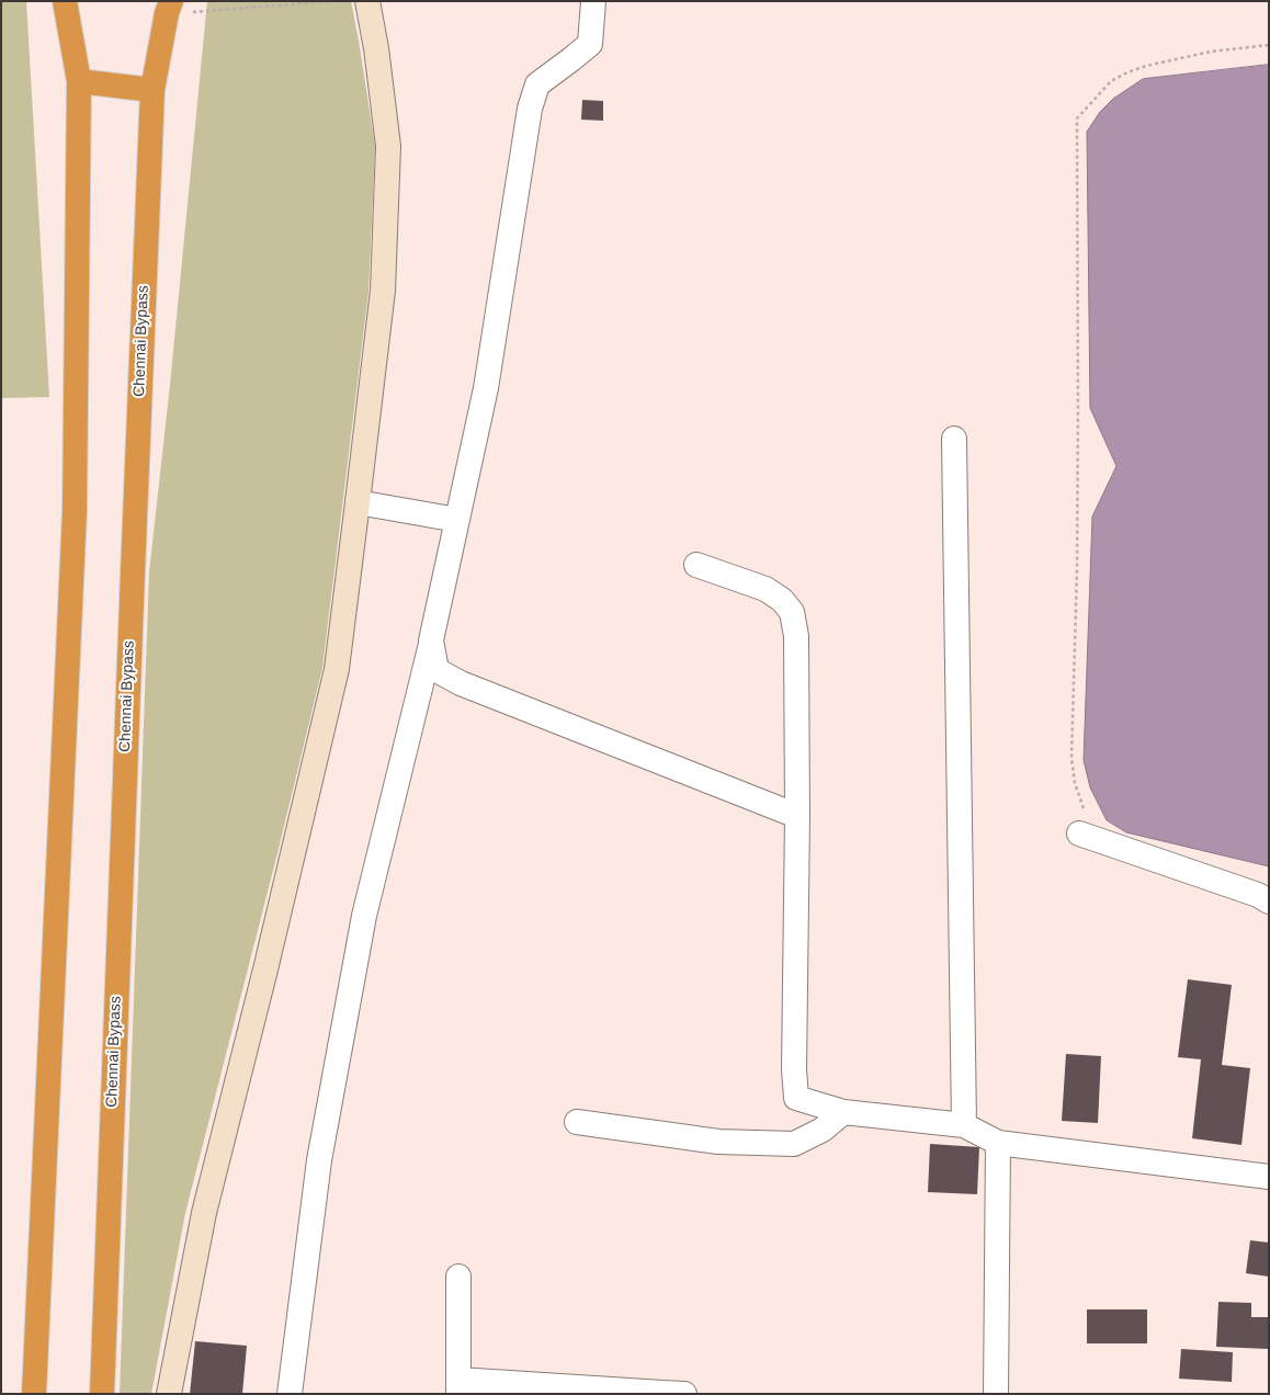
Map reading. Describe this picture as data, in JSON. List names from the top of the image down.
{
  "streets": {
    "highway": ["Chennai Bypass"]
  }
}
